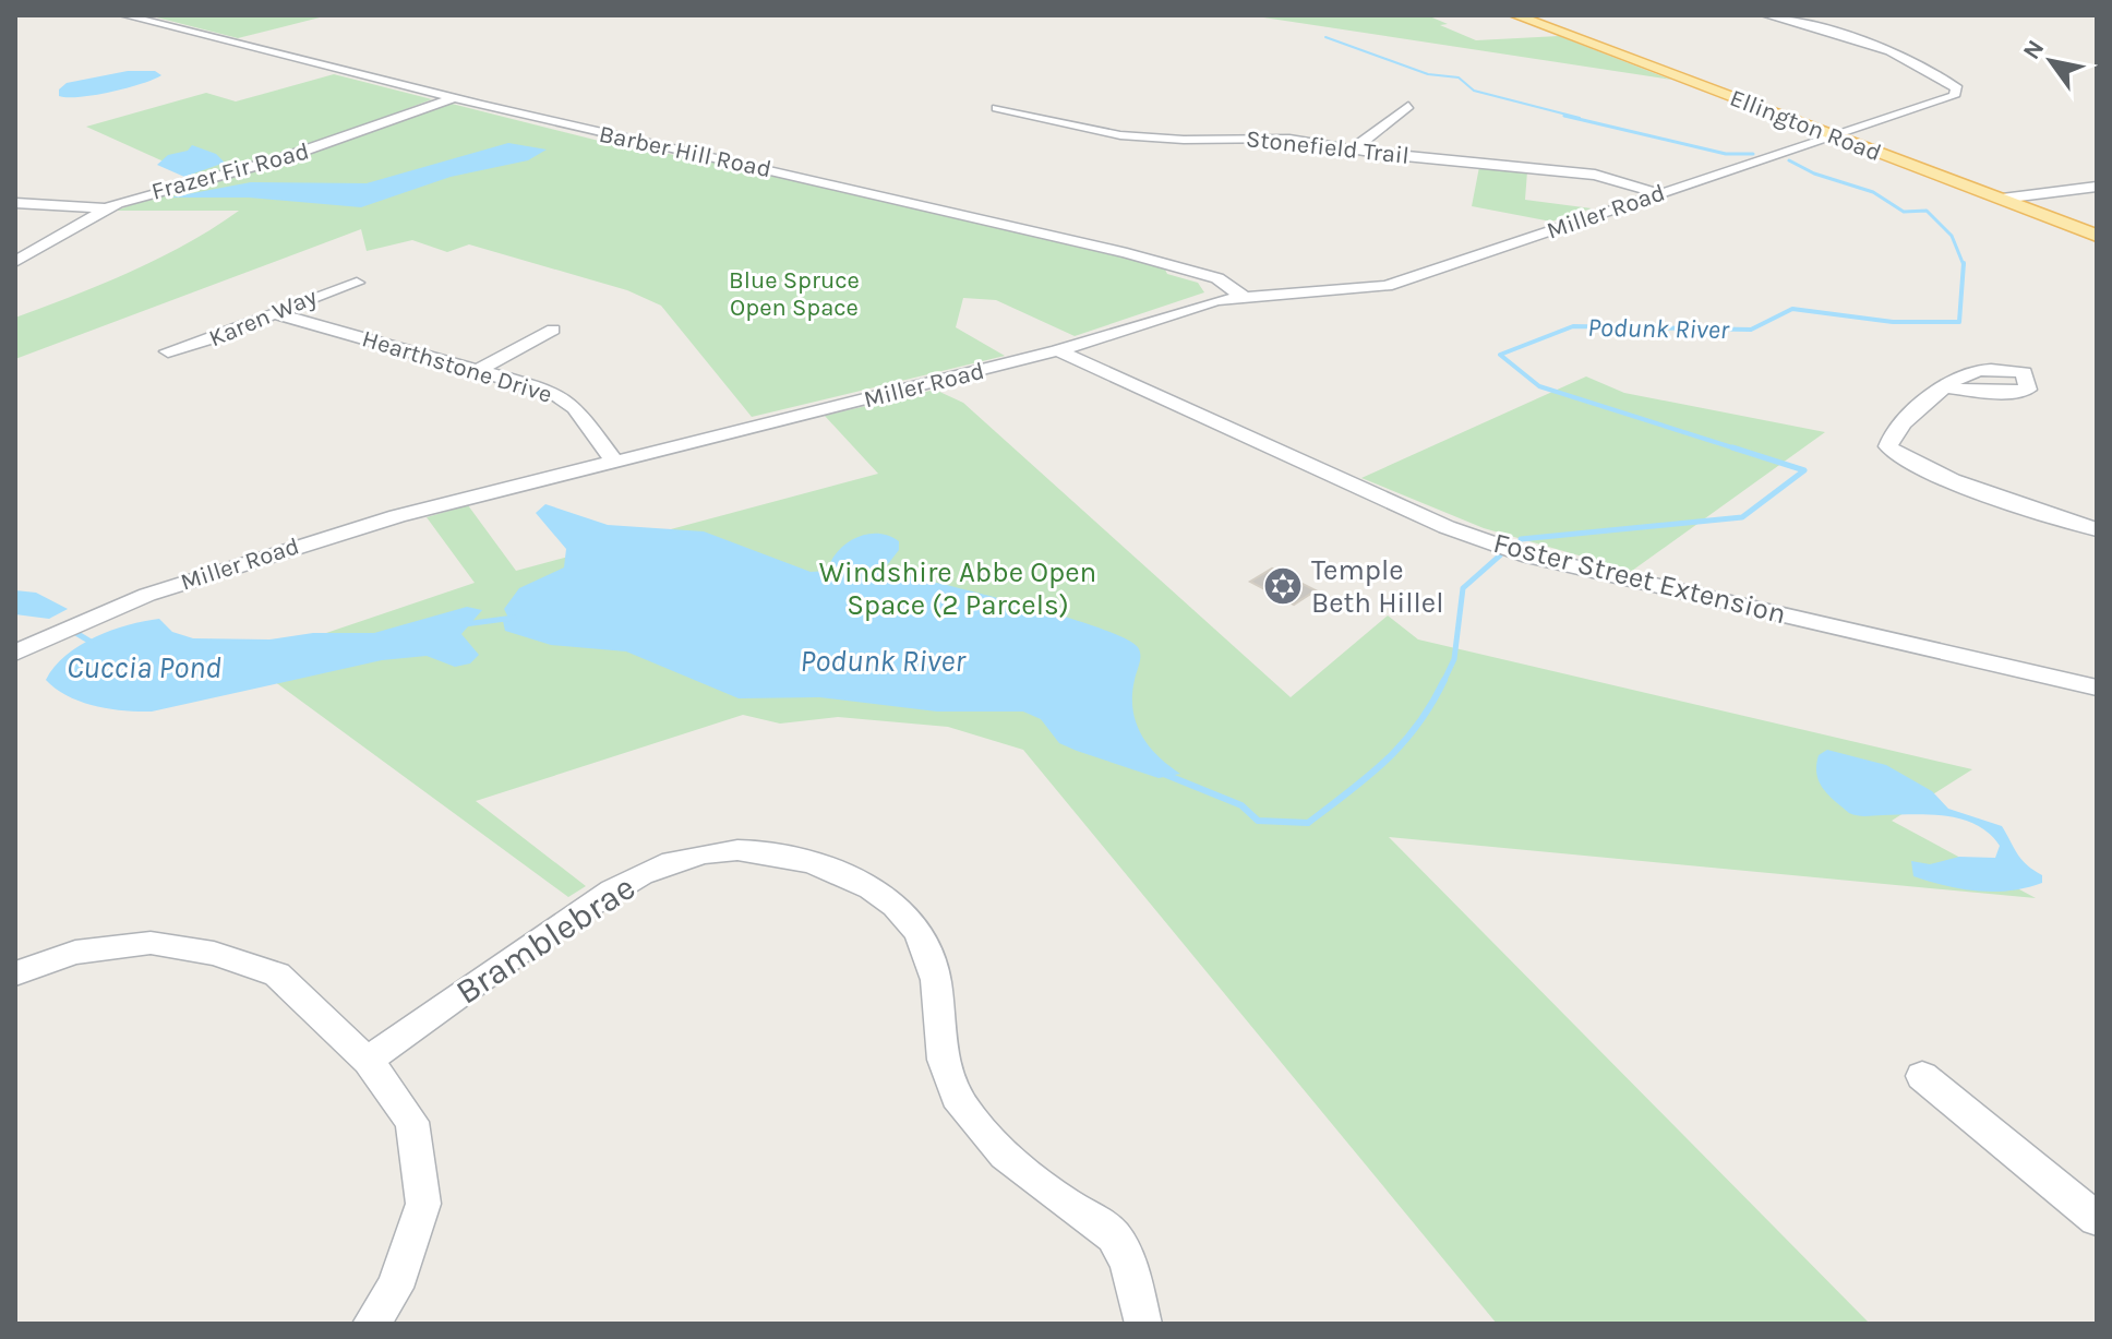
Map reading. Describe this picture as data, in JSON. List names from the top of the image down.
{
  "streets": {
    "main road": ["Ellington Road"],
    "street": [
      "Stonefield Trail",
      "Barber Hill Road",
      "Frazer Fir Road",
      "Miller Road",
      "Karen Way",
      "Hearthstone Drive",
      "Foster Street Extension",
      "Bramblebrae"
    ]
  },
  "crossings": [
    ["Ellington Road", "Miller Road"],
    ["Stonefield Trail", "Miller Road"],
    ["Barber Hill Road", "Frazer Fir Road"],
    ["Barber Hill Road", "Miller Road"],
    ["Miller Road", "Hearthstone Drive"],
    ["Miller Road", "Foster Street Extension"],
    ["Karen Way", "Hearthstone Drive"]
  ],
  "water": ["Podunk River", "Cuccia Pond"],
  "parks": ["Blue Spruce Open Space", "Windshire Abbe Open Space (2 Parcels)"],
  "places": {
    "synagogue": ["Temple Beth Hillel"]
  },
  "north": "top left"
}
